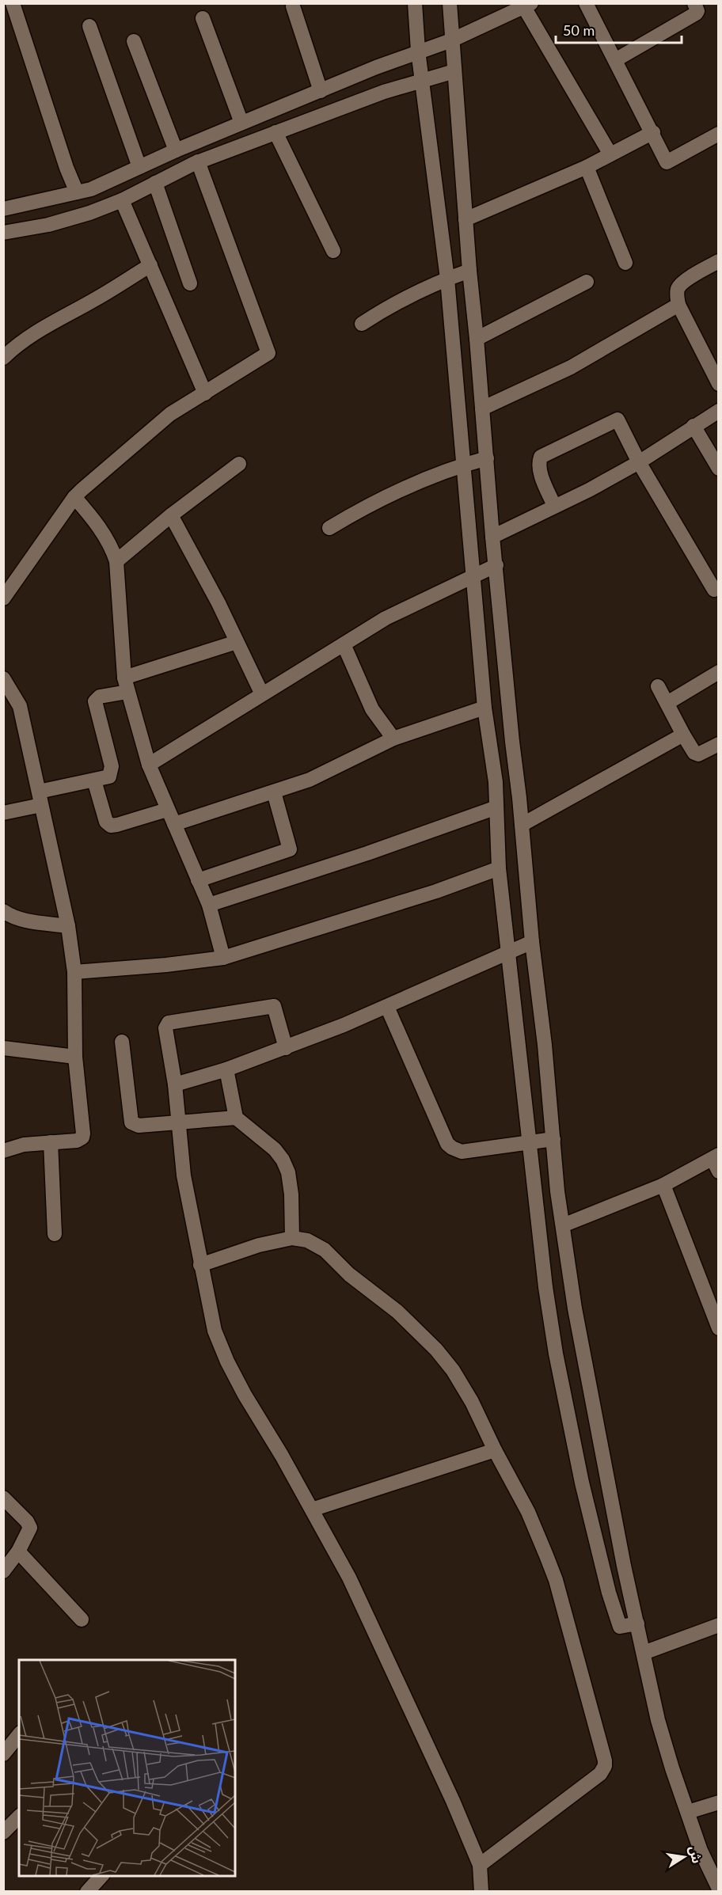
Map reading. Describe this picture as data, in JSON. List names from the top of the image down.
{
  "scale_bar": "50 m",
  "north": "right"
}
